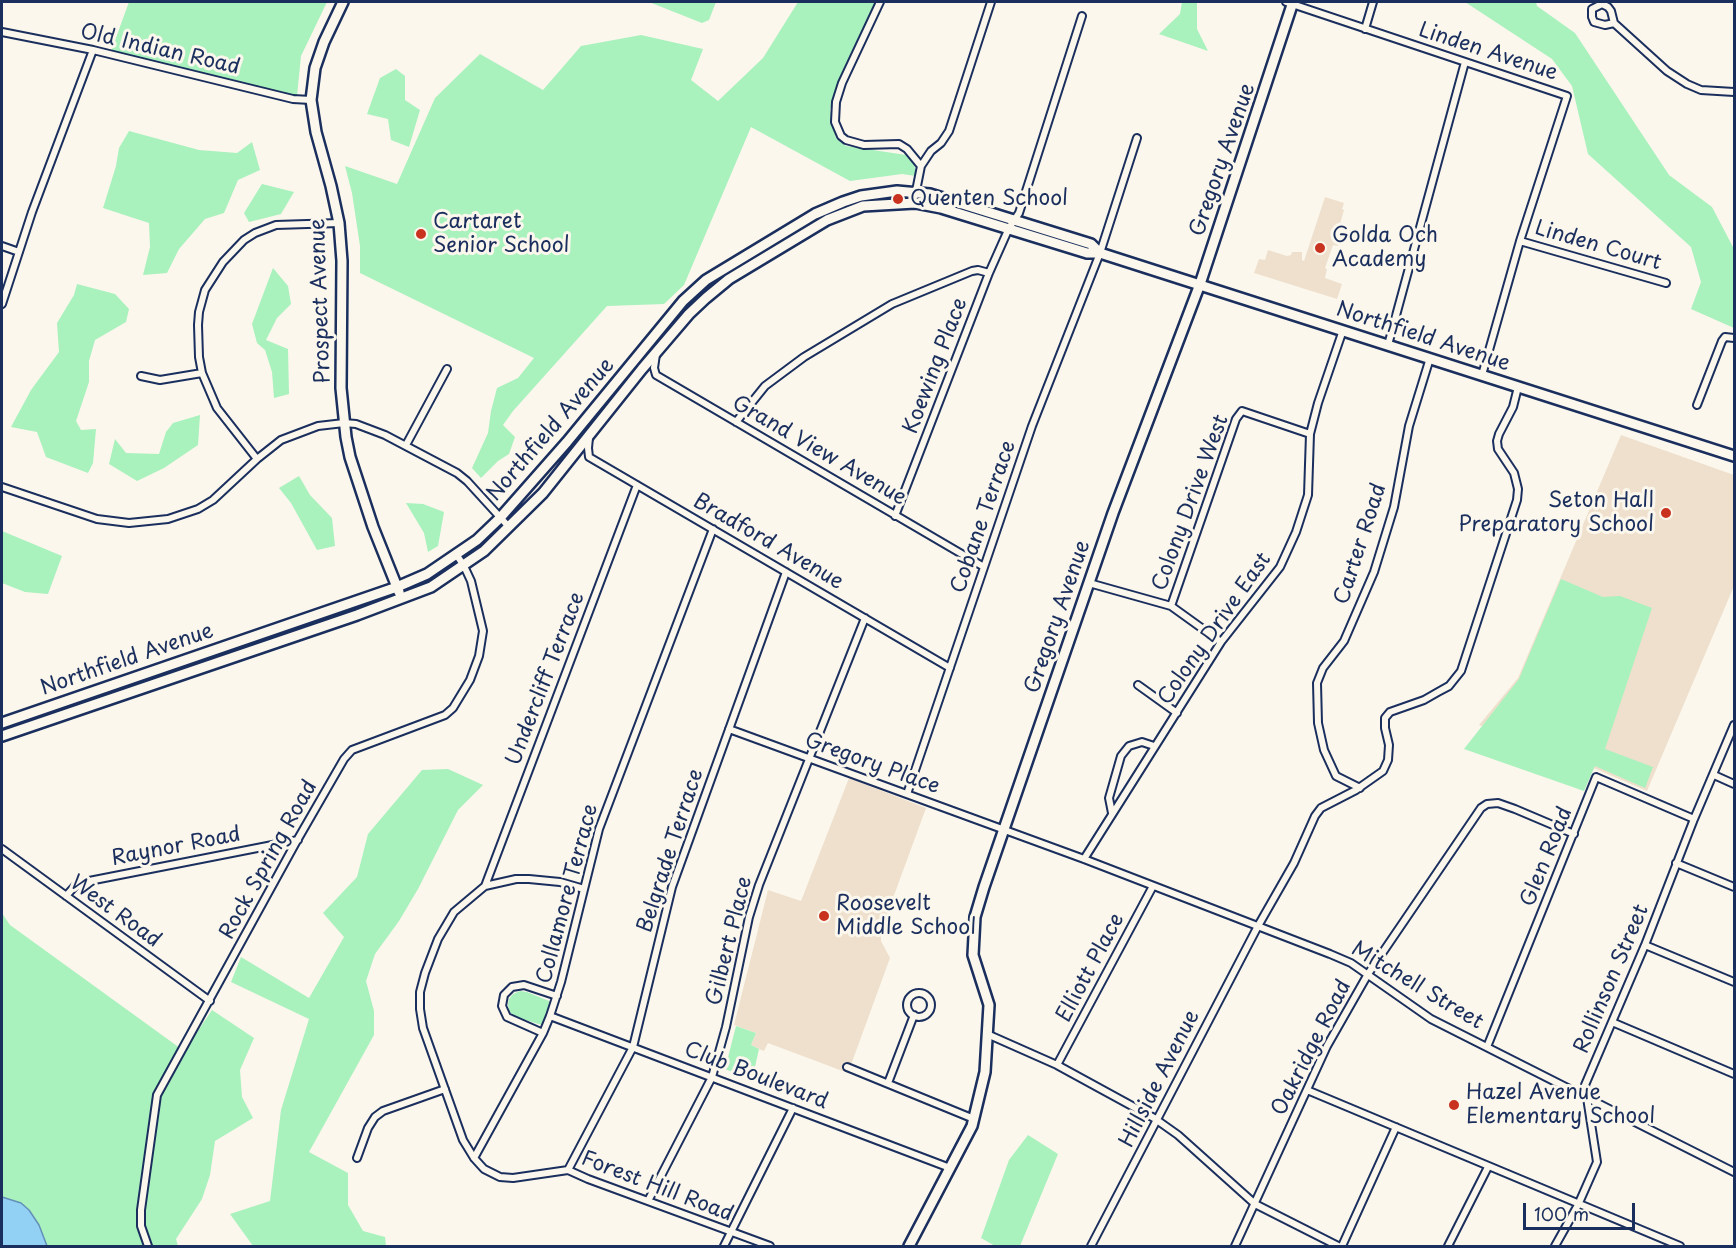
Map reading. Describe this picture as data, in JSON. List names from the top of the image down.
{
  "streets": {
    "main road": ["Gregory Avenue", "Prospect Avenue", "Northfield Avenue"],
    "street": [
      "Old Indian Road",
      "Linden Avenue",
      "Linden Court",
      "Koewing Place",
      "Grand View Avenue",
      "Colony Drive West",
      "Cobane Terrace",
      "Bradford Avenue",
      "Carter Road",
      "Colony Drive East",
      "Undercliff Terrace",
      "Gregory Place",
      "Raynor Road",
      "Belgrade Terrace",
      "Glen Road",
      "Rock Spring Road",
      "Collamore Terrace",
      "West Road",
      "Gilbert Place",
      "Elliott Place",
      "Rollinson Street",
      "Mitchell Street",
      "Oakridge Road",
      "Club Boulevard",
      "Hillside Avenue",
      "Forest Hill Road"
    ]
  },
  "crossings": [
    ["Old Indian Road", "Prospect Avenue"],
    ["Linden Avenue", "Gregory Avenue"],
    ["Linden Avenue", "Linden Court"],
    ["Linden Avenue", "Northfield Avenue"],
    ["Gregory Avenue", "Northfield Avenue"],
    ["Gregory Avenue", "Gregory Place"],
    ["Gregory Avenue", "Mitchell Street"],
    ["Gregory Avenue", "Club Boulevard"],
    ["Prospect Avenue", "Northfield Avenue"],
    ["Northfield Avenue", "Koewing Place"],
    ["Northfield Avenue", "Grand View Avenue"],
    ["Northfield Avenue", "Cobane Terrace"],
    ["Northfield Avenue", "Bradford Avenue"],
    ["Northfield Avenue", "Carter Road"],
    ["Northfield Avenue", "Colony Drive East"],
    ["Northfield Avenue", "Rock Spring Road"],
    ["Northfield Avenue", "Hillside Avenue"],
    ["Koewing Place", "Grand View Avenue"],
    ["Grand View Avenue", "Cobane Terrace"],
    ["Colony Drive West", "Colony Drive East"],
    ["Cobane Terrace", "Bradford Avenue"],
    ["Cobane Terrace", "Gregory Place"],
    ["Bradford Avenue", "Undercliff Terrace"],
    ["Bradford Avenue", "Belgrade Terrace"],
    ["Bradford Avenue", "Collamore Terrace"],
    ["Bradford Avenue", "Gilbert Place"],
    ["Carter Road", "Hillside Avenue"],
    ["Colony Drive East", "Mitchell Street"],
    ["Undercliff Terrace", "Forest Hill Road"],
    ["Gregory Place", "Belgrade Terrace"],
    ["Gregory Place", "Gilbert Place"],
    ["Gregory Place", "Mitchell Street"],
    ["Raynor Road", "Rock Spring Road"],
    ["Raynor Road", "West Road"],
    ["Belgrade Terrace", "Club Boulevard"],
    ["Belgrade Terrace", "Forest Hill Road"],
    ["Glen Road", "Rollinson Street"],
    ["Glen Road", "Mitchell Street"],
    ["Glen Road", "Oakridge Road"],
    ["Rock Spring Road", "West Road"],
    ["Collamore Terrace", "Club Boulevard"],
    ["Collamore Terrace", "Forest Hill Road"],
    ["Gilbert Place", "Club Boulevard"],
    ["Gilbert Place", "Forest Hill Road"],
    ["Elliott Place", "Mitchell Street"],
    ["Rollinson Street", "Mitchell Street"],
    ["Mitchell Street", "Oakridge Road"],
    ["Mitchell Street", "Hillside Avenue"]
  ],
  "places": [
    "Quenten School",
    "Cartaret Senior School",
    "Golda Och Academy",
    "Seton Hall Preparatory School",
    "Roosevelt Middle School",
    "Hazel Avenue Elementary School"
  ],
  "scale_bar": "100 m"
}
